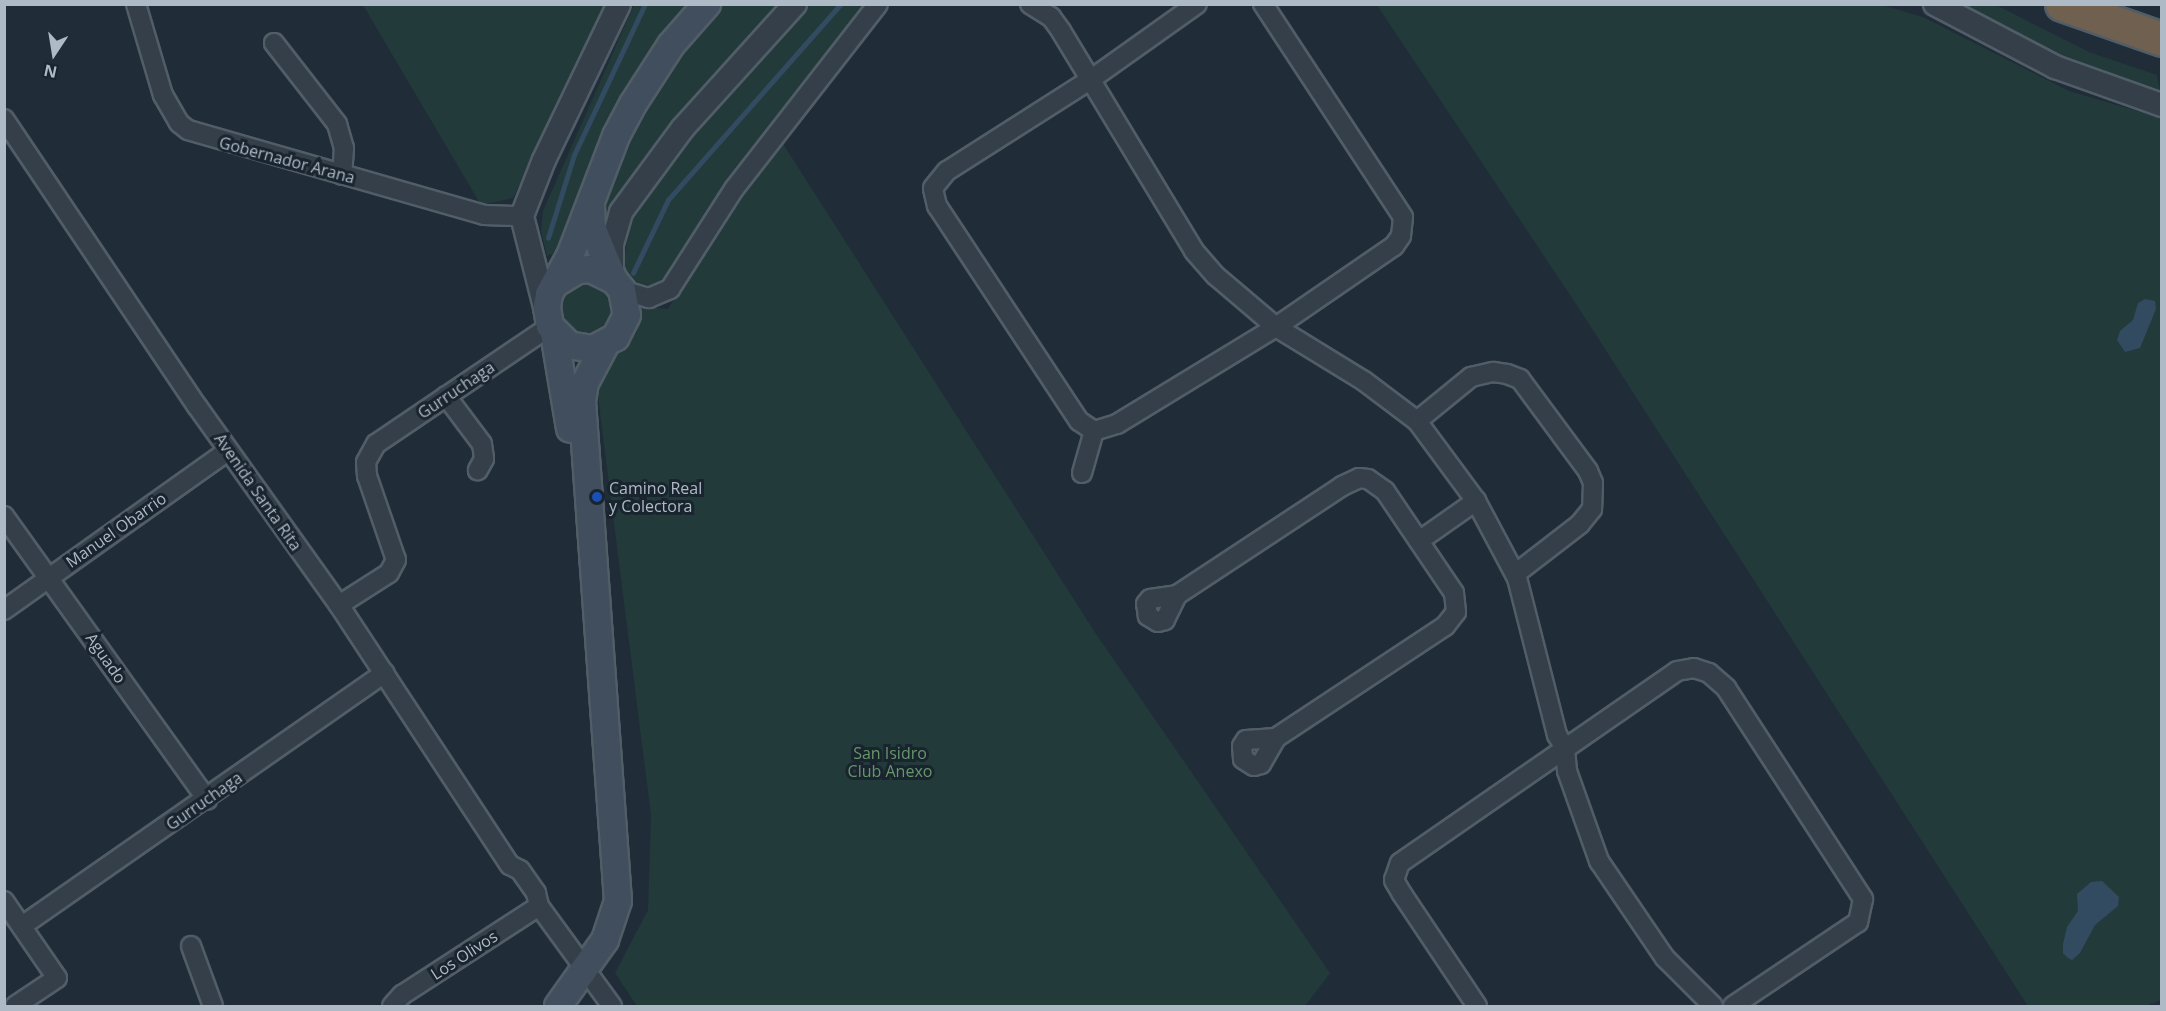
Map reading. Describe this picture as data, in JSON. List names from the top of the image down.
{
  "streets": {
    "street": [
      "Gobernador Arana",
      "Gurruchaga",
      "Avenida Santa Rita",
      "Manuel Obarrio",
      "Aguado",
      "Los Olivos"
    ]
  },
  "crossings": [
    ["Gurruchaga", "Avenida Santa Rita"],
    ["Gurruchaga", "Aguado"],
    ["Avenida Santa Rita", "Manuel Obarrio"],
    ["Avenida Santa Rita", "Los Olivos"],
    ["Manuel Obarrio", "Aguado"]
  ],
  "parks": ["San Isidro Club Anexo"],
  "places": ["Camino Real y Colectora"],
  "north": "bottom"
}
